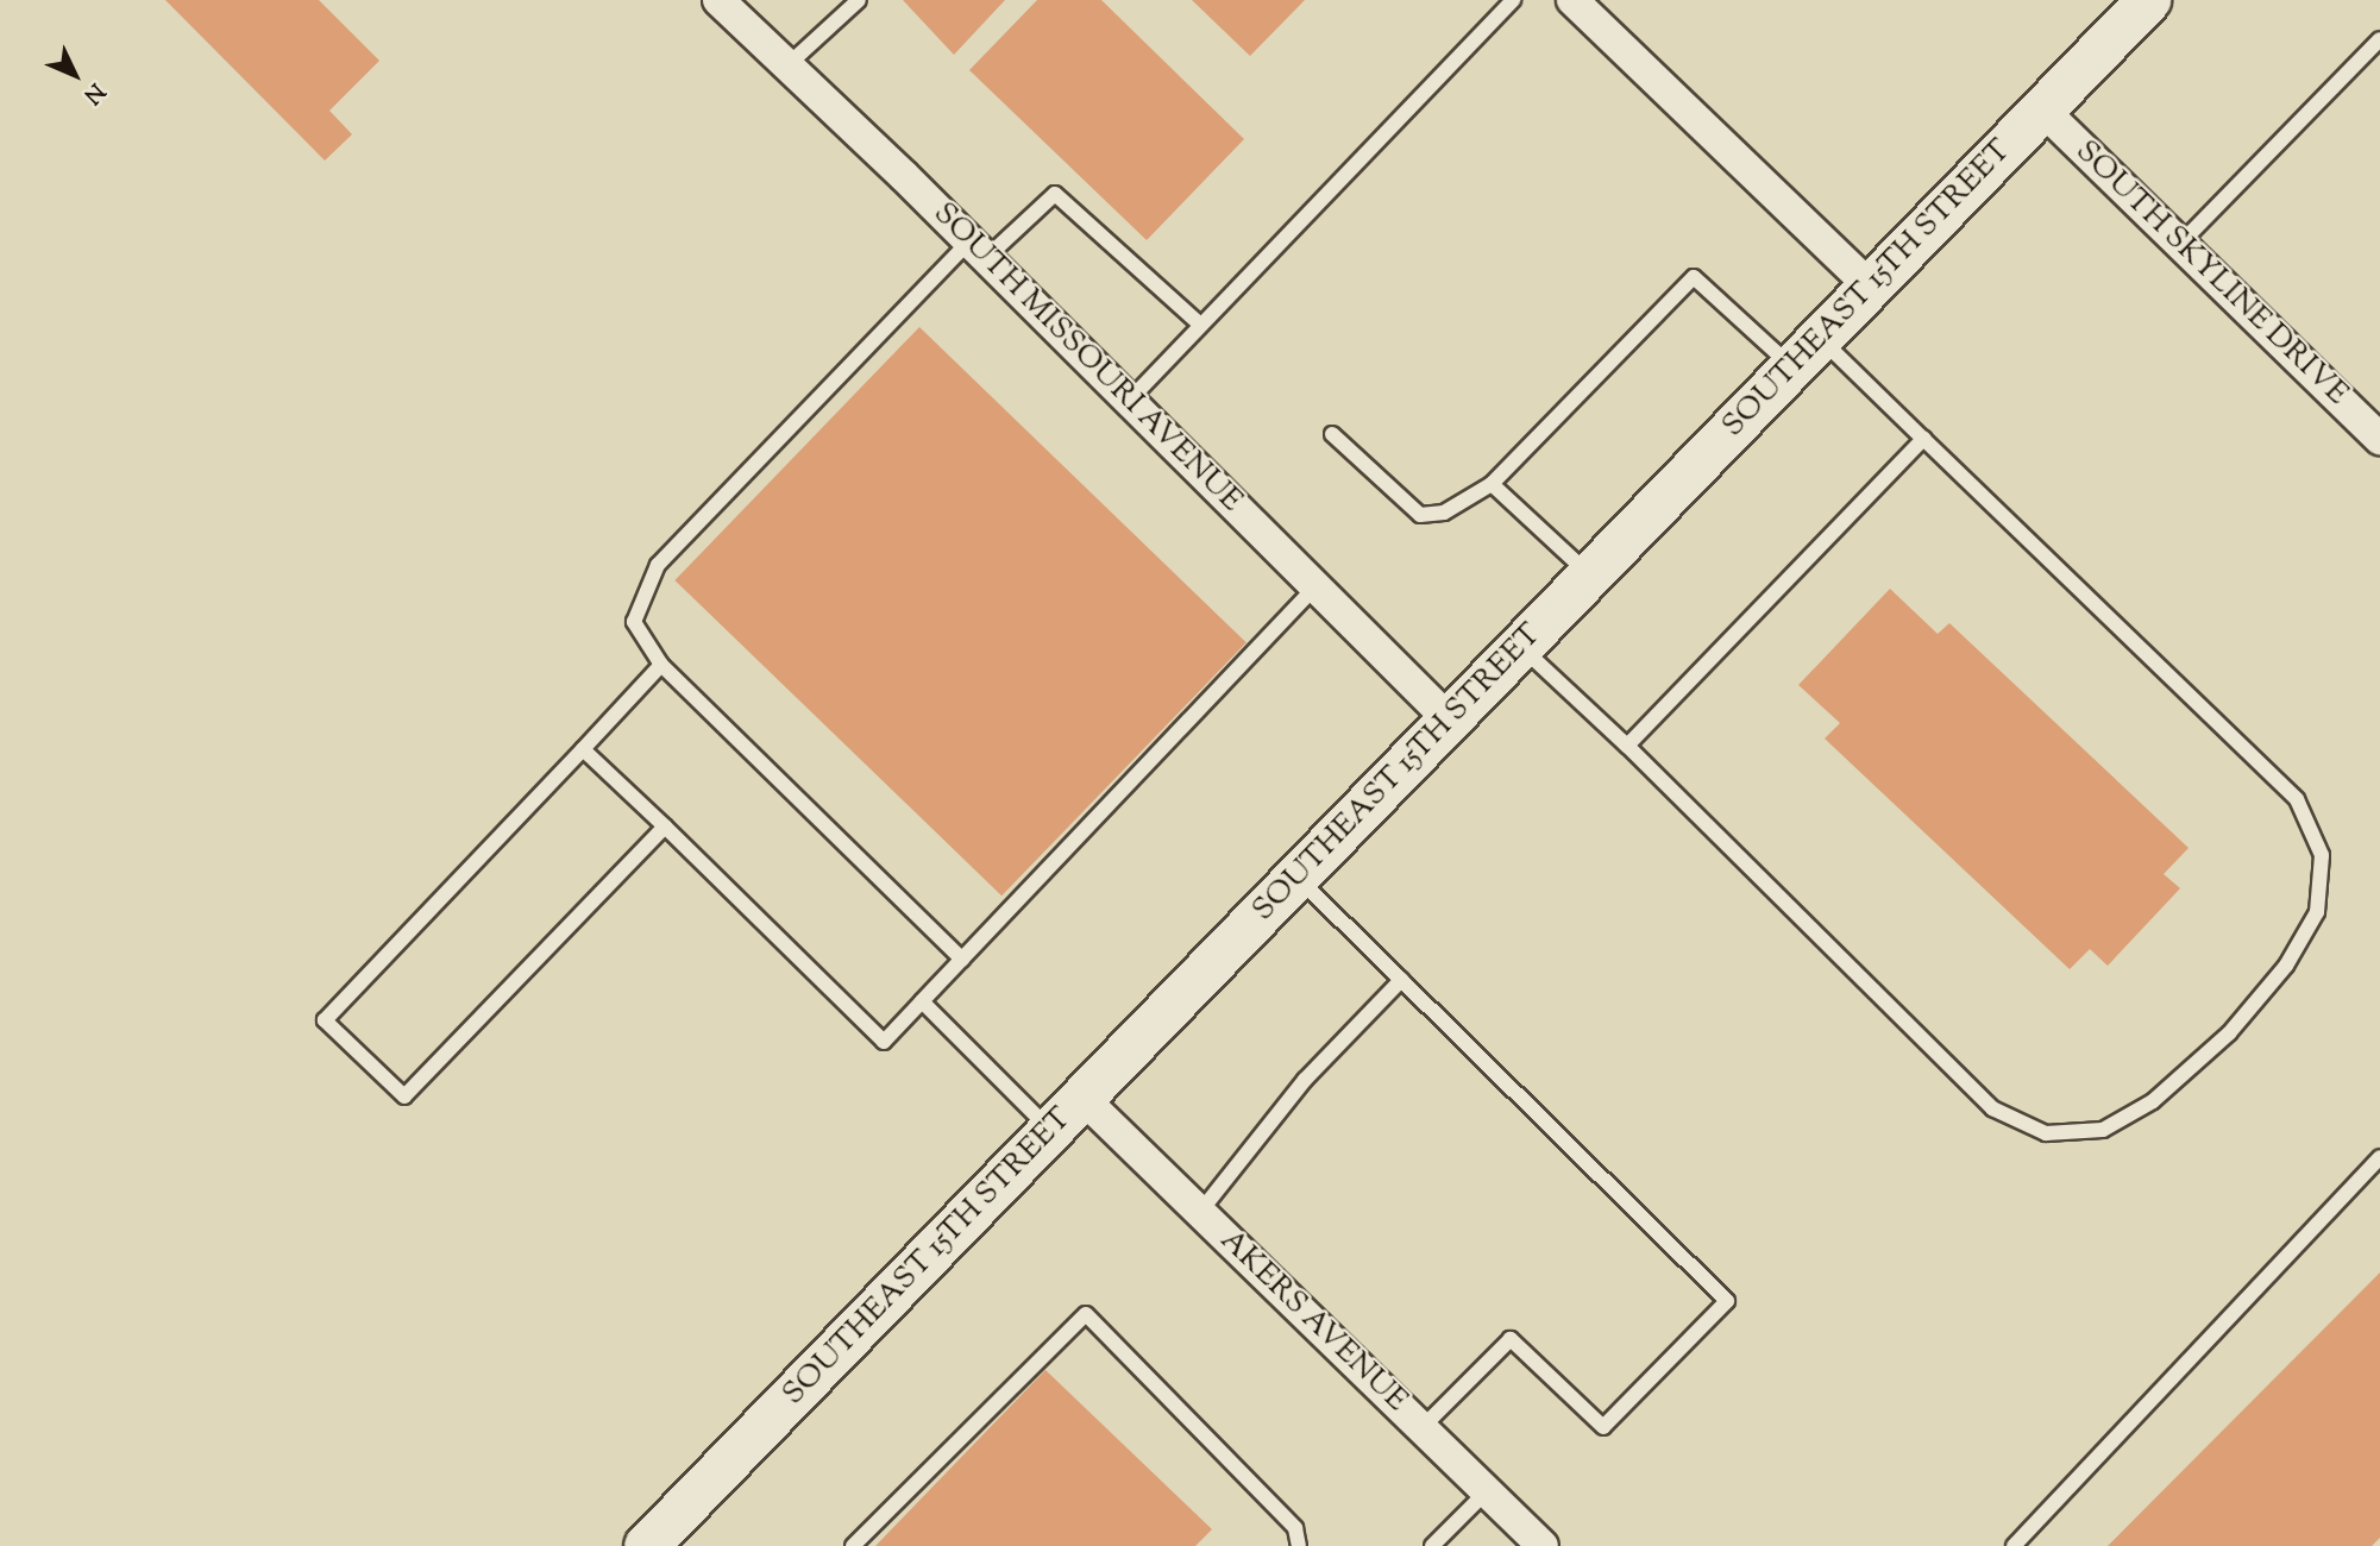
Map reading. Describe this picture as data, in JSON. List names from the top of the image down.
{
  "streets": {
    "main road": ["SOUTHEAST 15TH STREET"],
    "street": ["SOUTH SKYLINE DRIVE", "SOUTH MISSOURI AVENUE", "AKERS AVENUE"]
  },
  "crossings": [
    ["SOUTH SKYLINE DRIVE", "SOUTHEAST 15TH STREET"],
    ["SOUTHEAST 15TH STREET", "SOUTH MISSOURI AVENUE"],
    ["SOUTHEAST 15TH STREET", "AKERS AVENUE"]
  ],
  "north": "bottom right"
}
